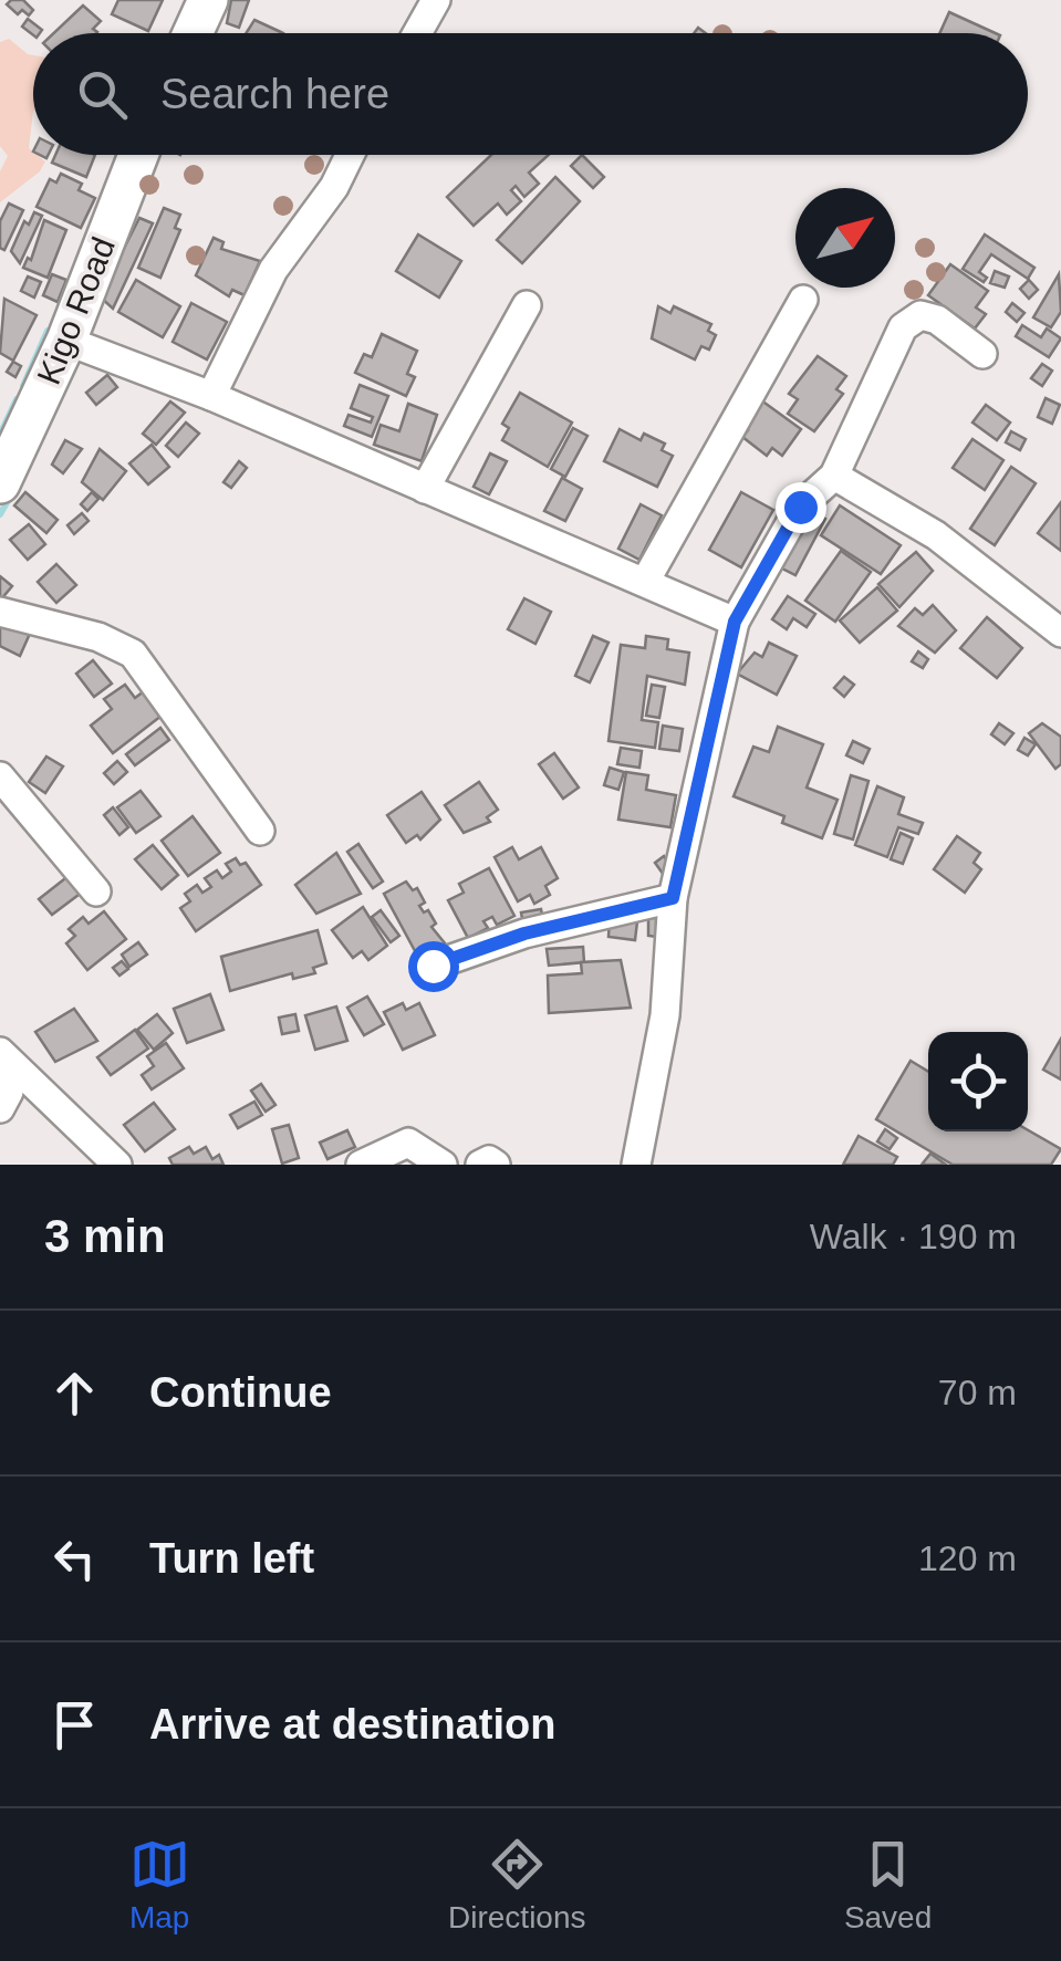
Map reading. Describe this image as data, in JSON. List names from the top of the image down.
{
  "streets": {
    "street": ["Kigo Road"]
  },
  "north": "top right",
  "page": {
    "search": "Search here",
    "heading": ["3 min", "Walk · 190 m"],
    "list": [
      ["Continue", "70 m"],
      ["Turn left", "120 m"],
      "Arrive at destination"
    ],
    "nav": ["Map", "Directions", "Saved"]
  }
}
